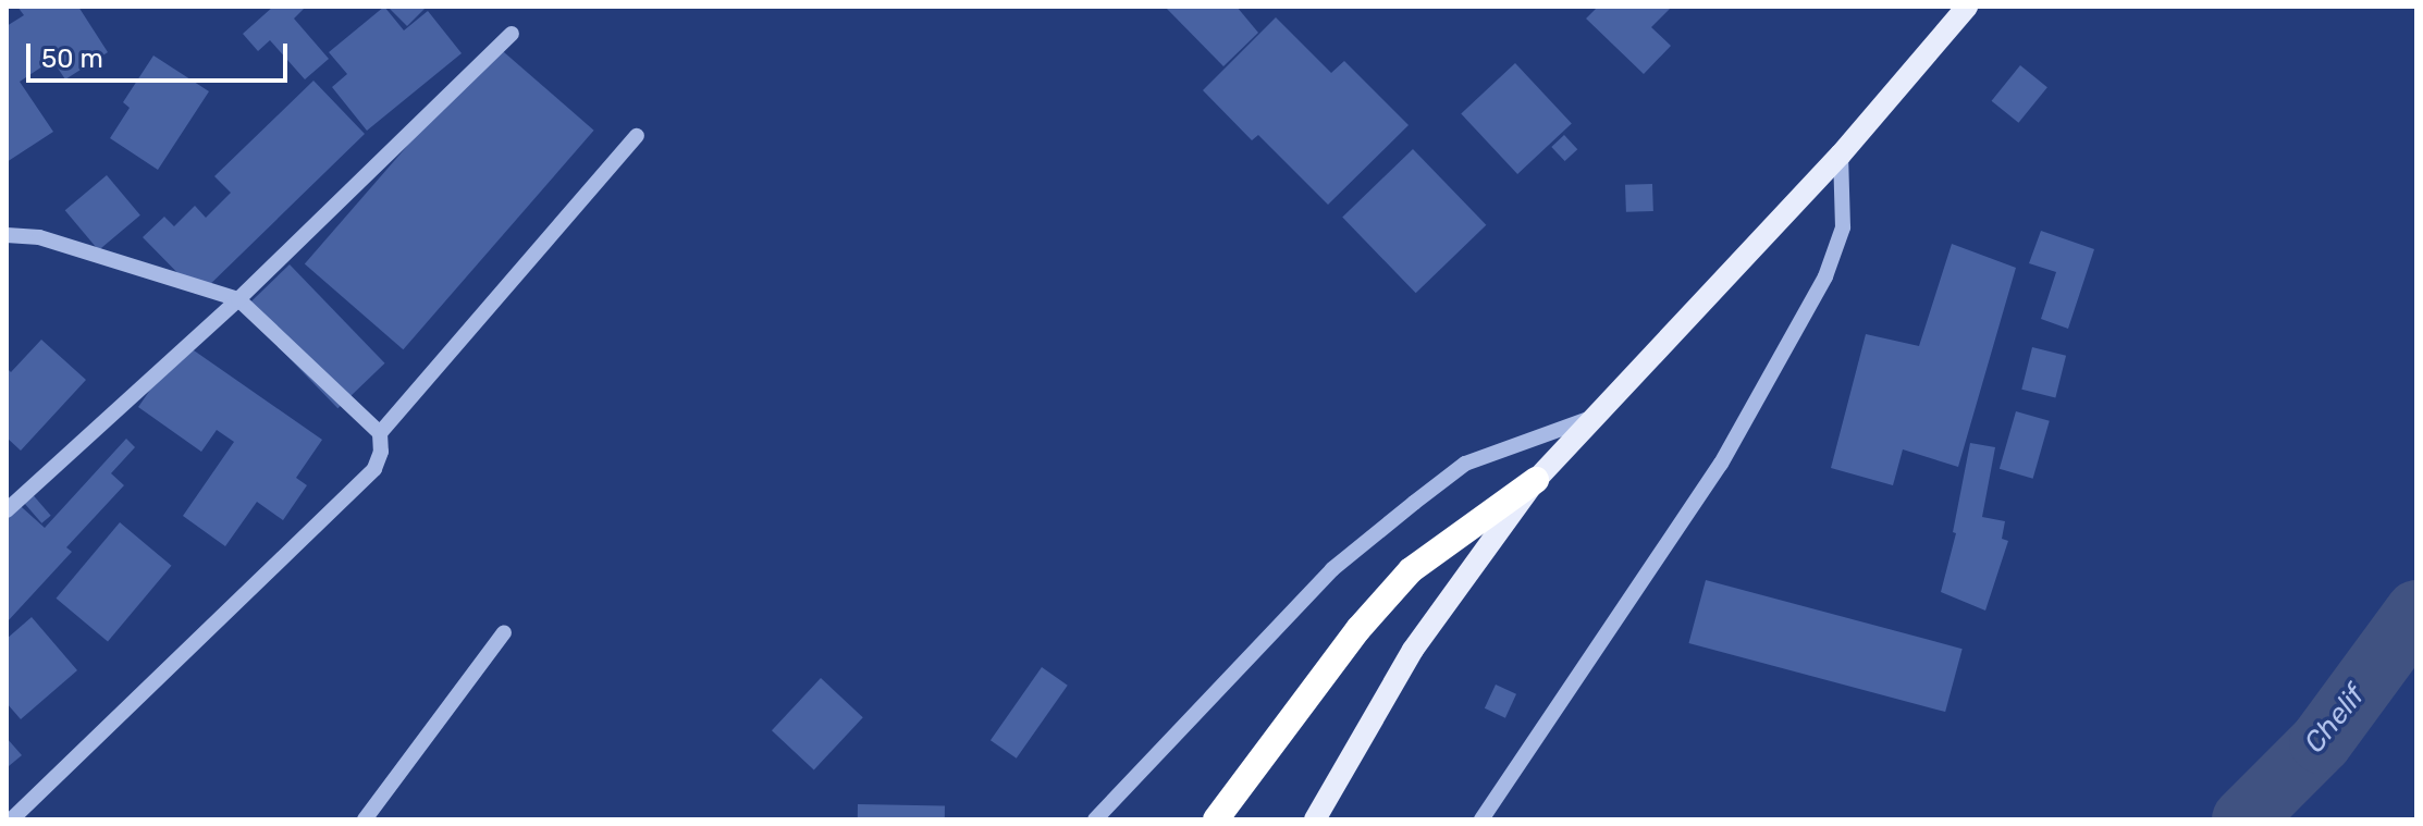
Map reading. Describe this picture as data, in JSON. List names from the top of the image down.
{
  "water": ["Chelif"],
  "scale_bar": "50 m"
}
